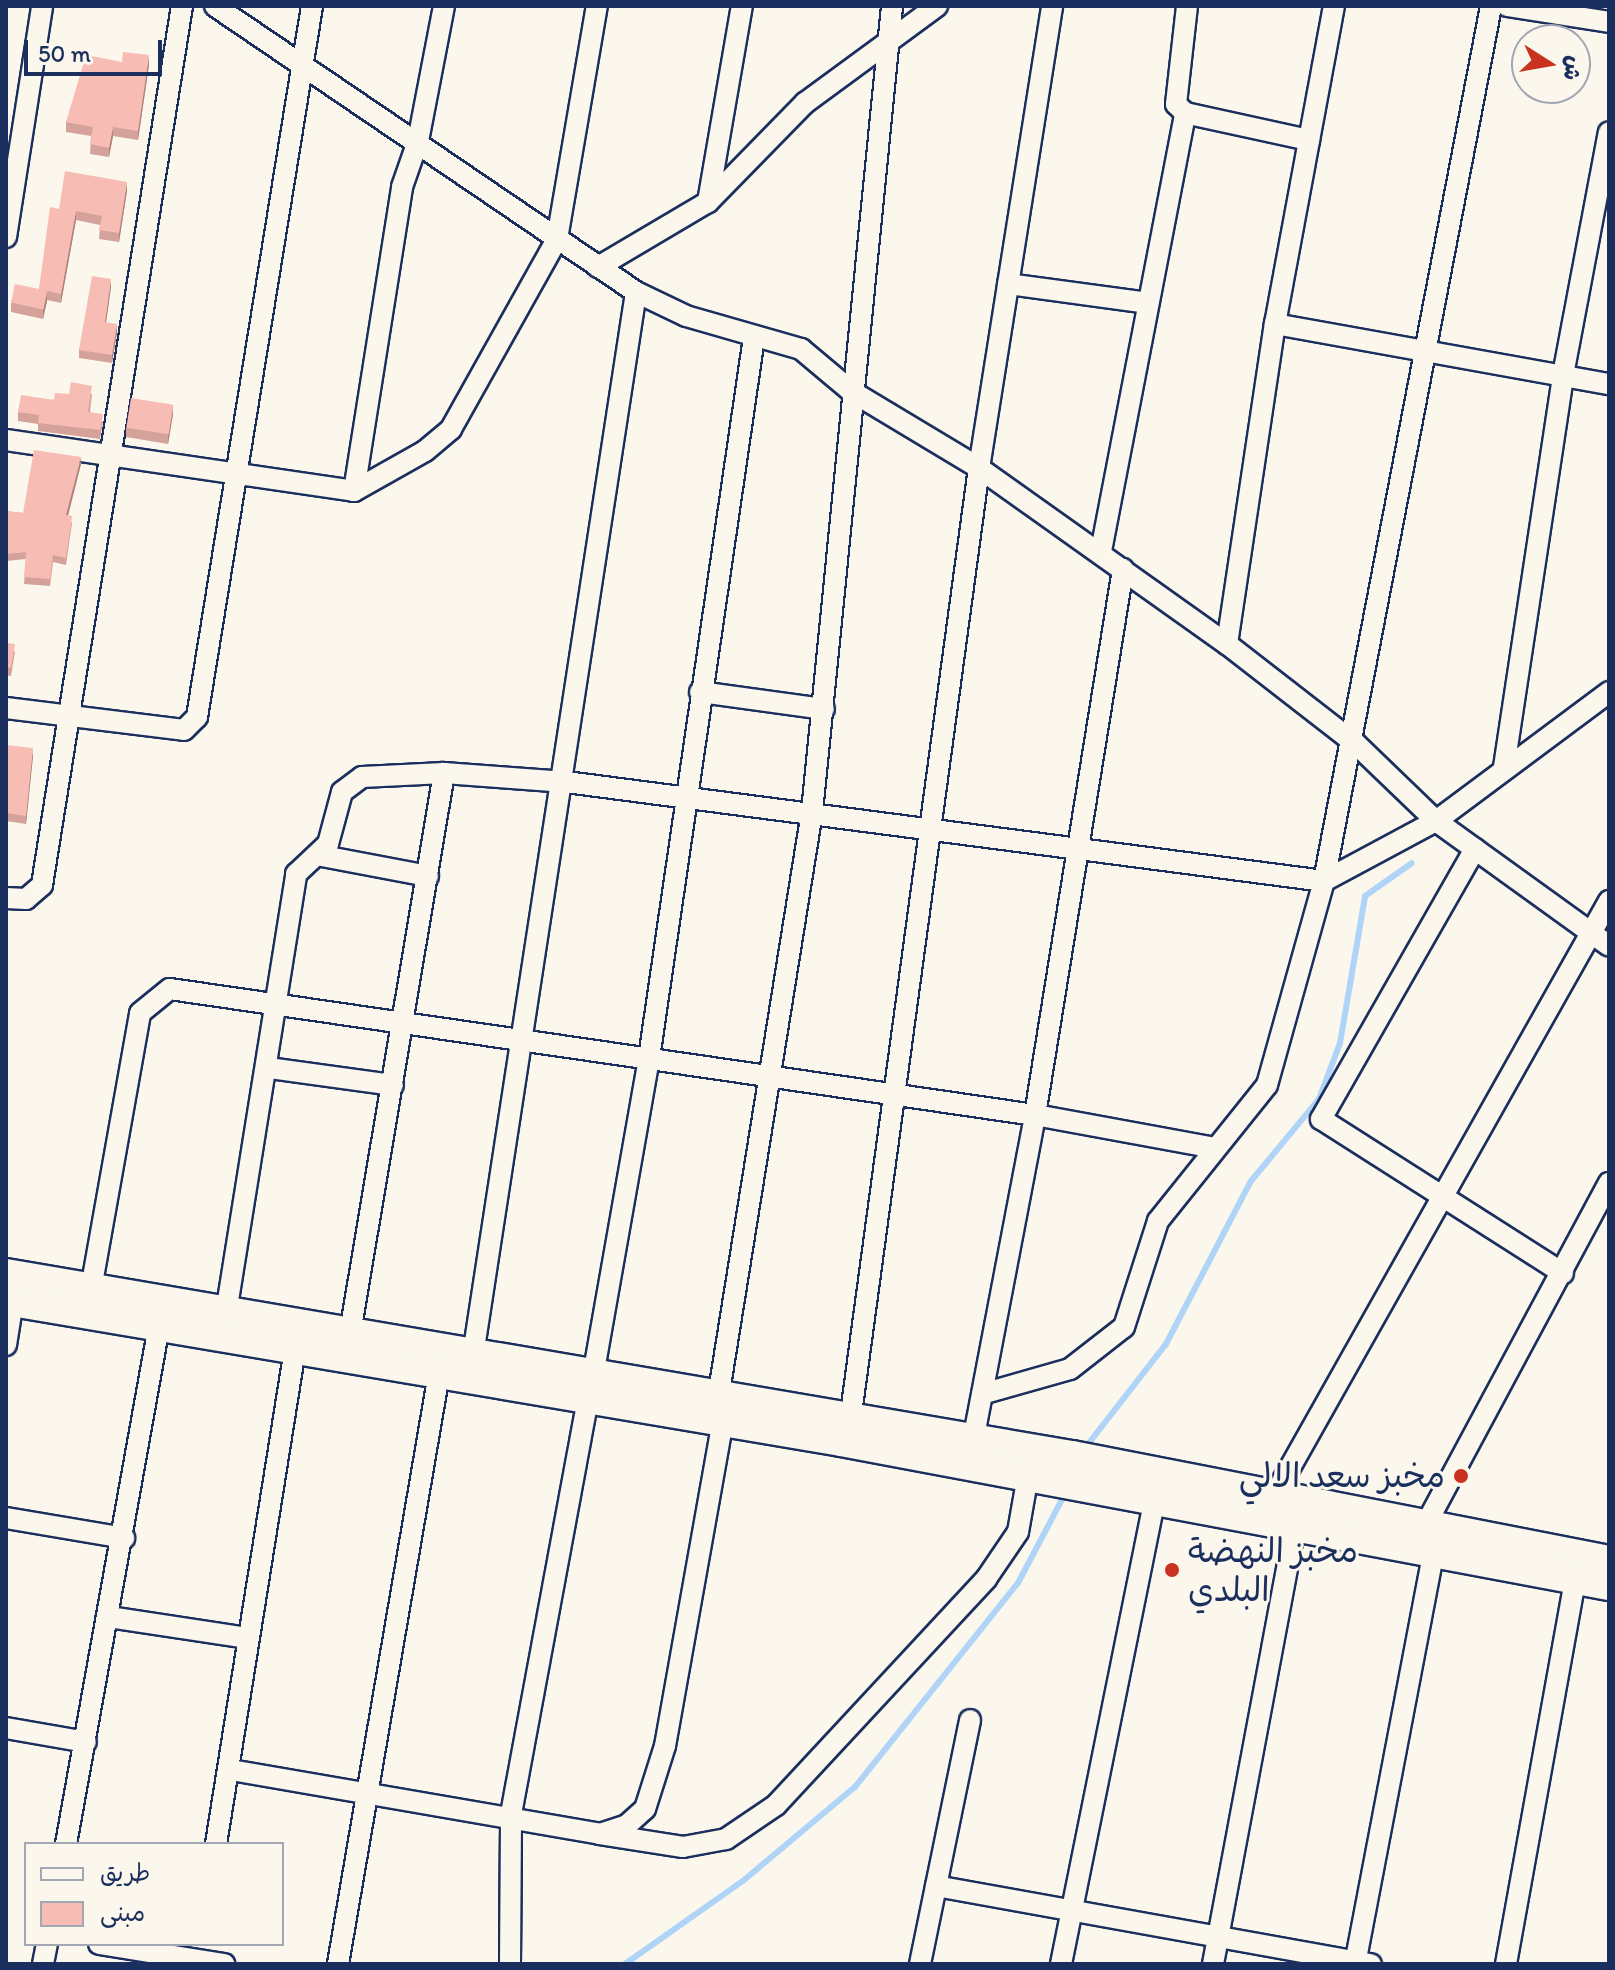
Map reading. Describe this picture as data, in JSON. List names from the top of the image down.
{
  "places": ["مخبز سعد الالي", "مخبز النهضة البلدي"],
  "legend": ["طريق", "مبنى"],
  "scale_bar": "50 m",
  "north": "right"
}
